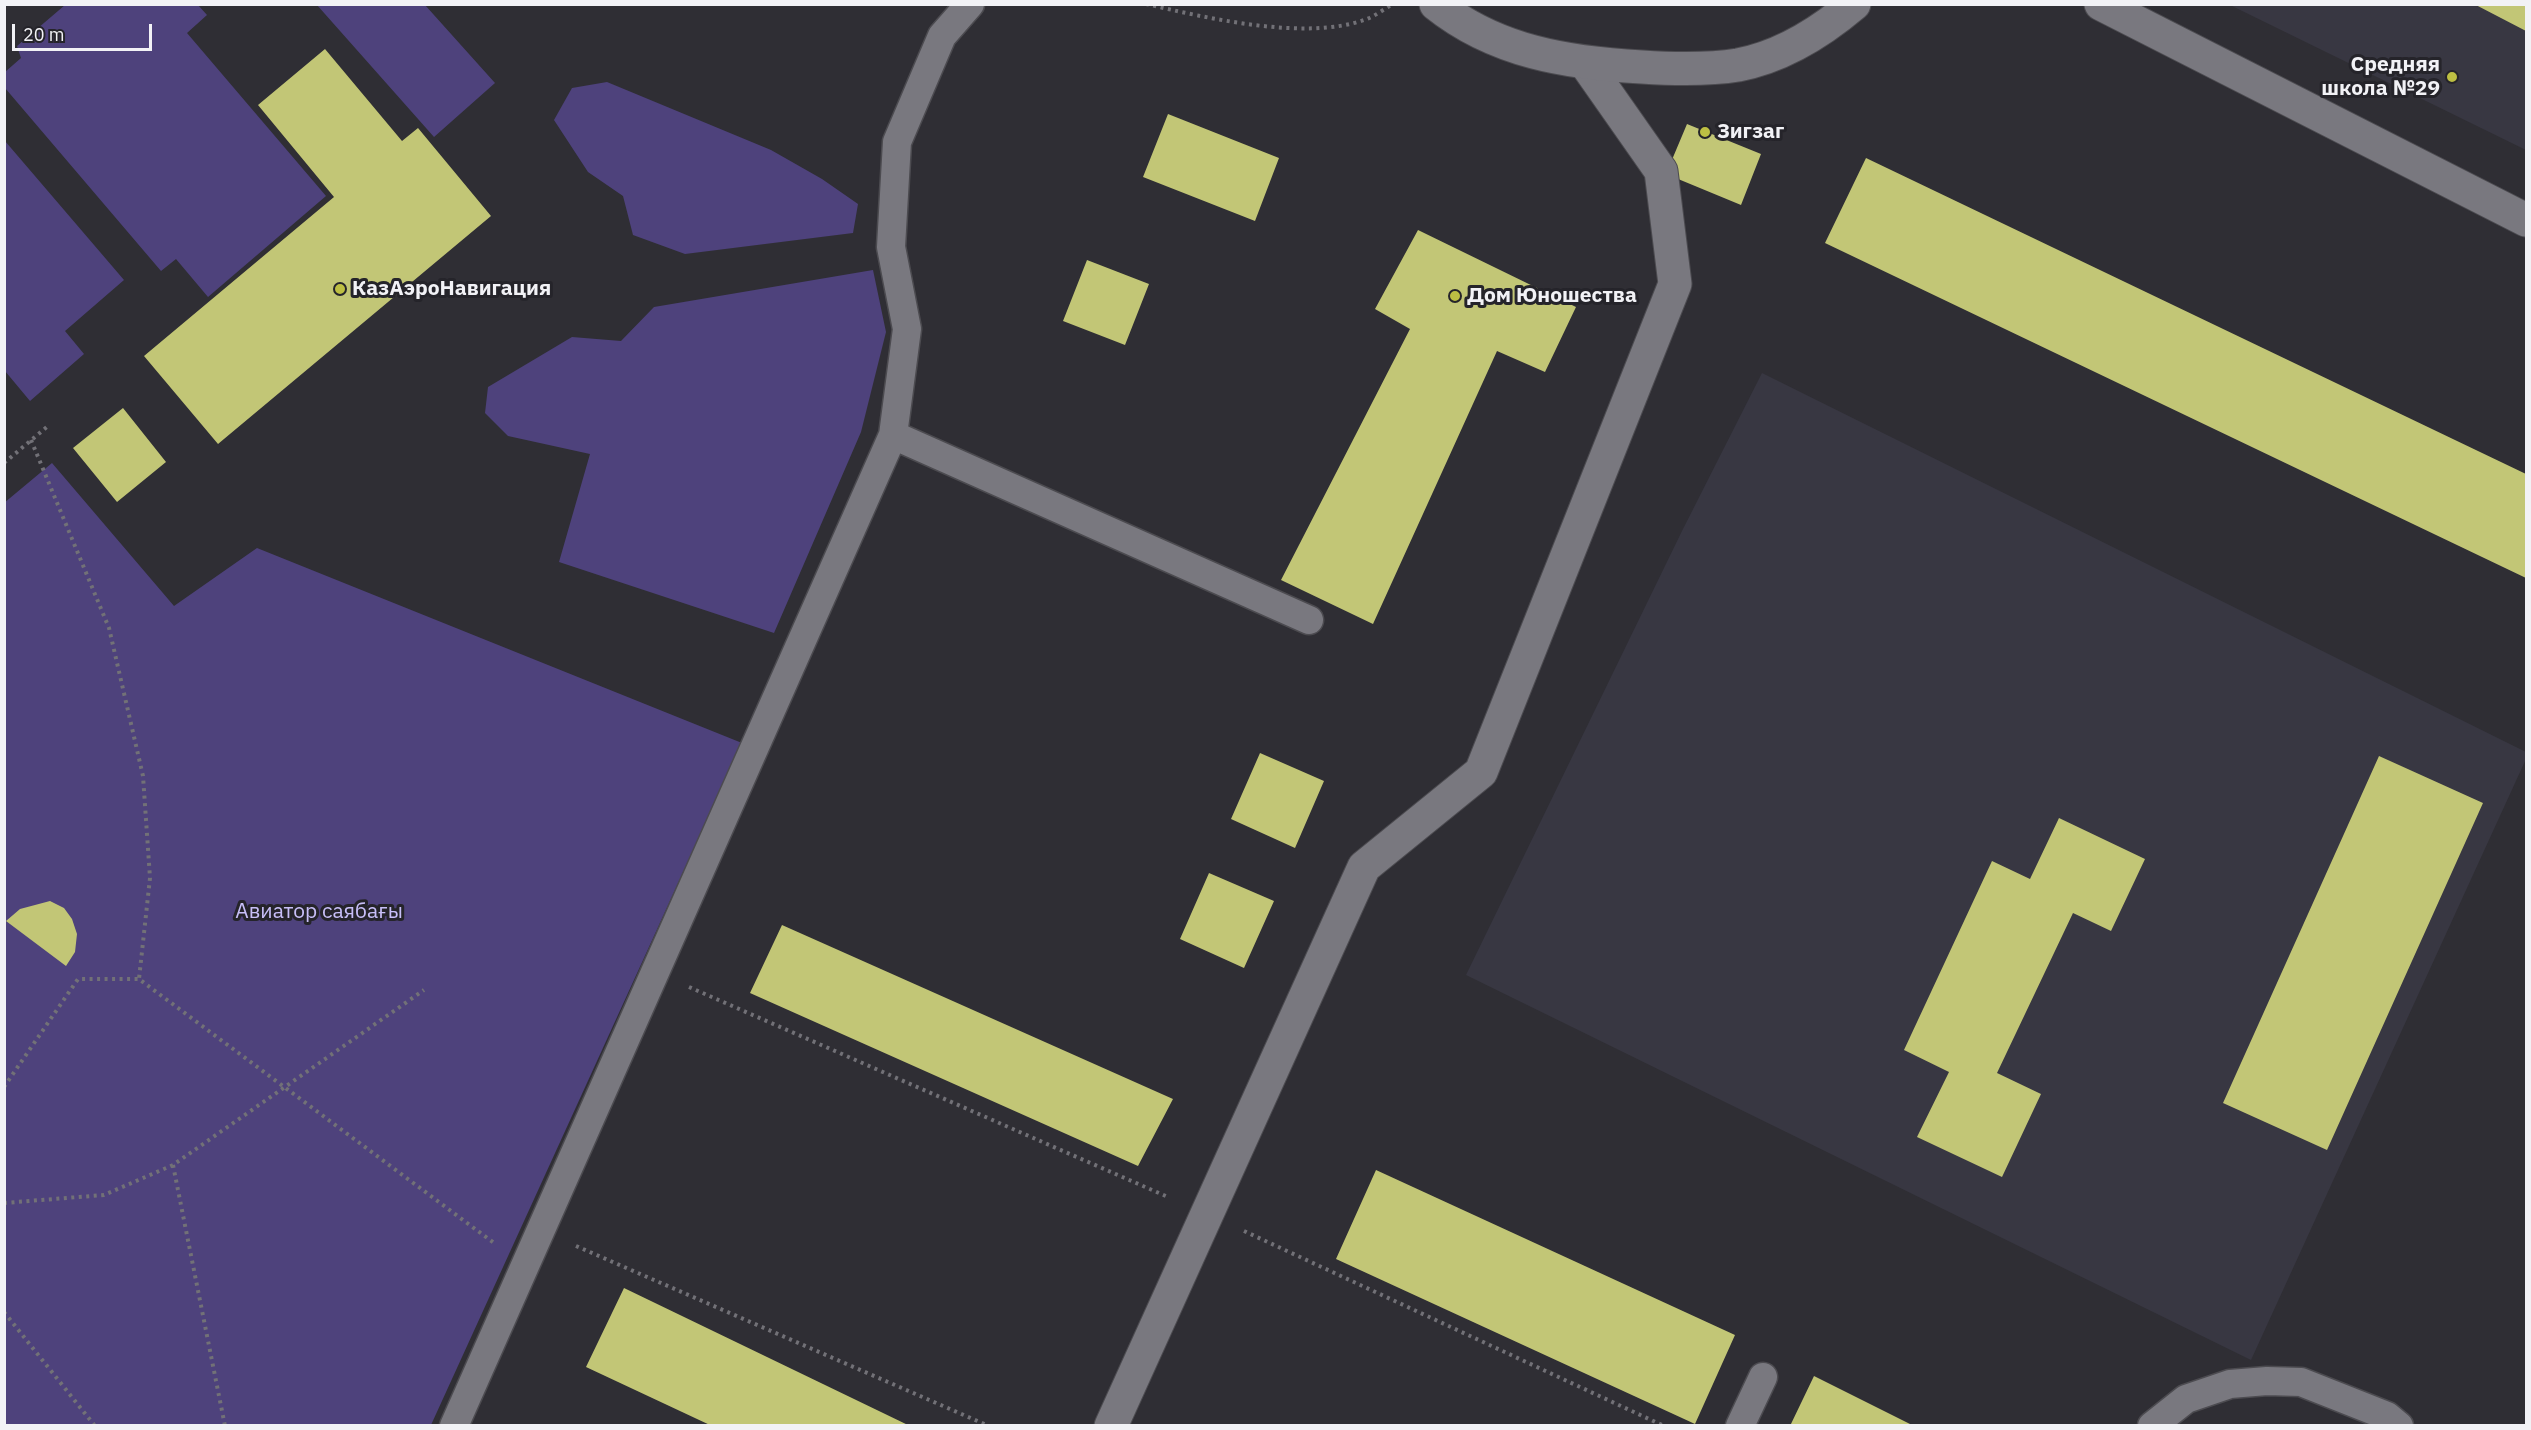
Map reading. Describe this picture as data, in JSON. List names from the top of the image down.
{
  "parks": ["Авиатор саябағы"],
  "places": [
    "Средняя школа №29",
    "Зигзаг",
    "КазАэроНавигация",
    "Дом Юношества"
  ],
  "scale_bar": "20 m"
}
